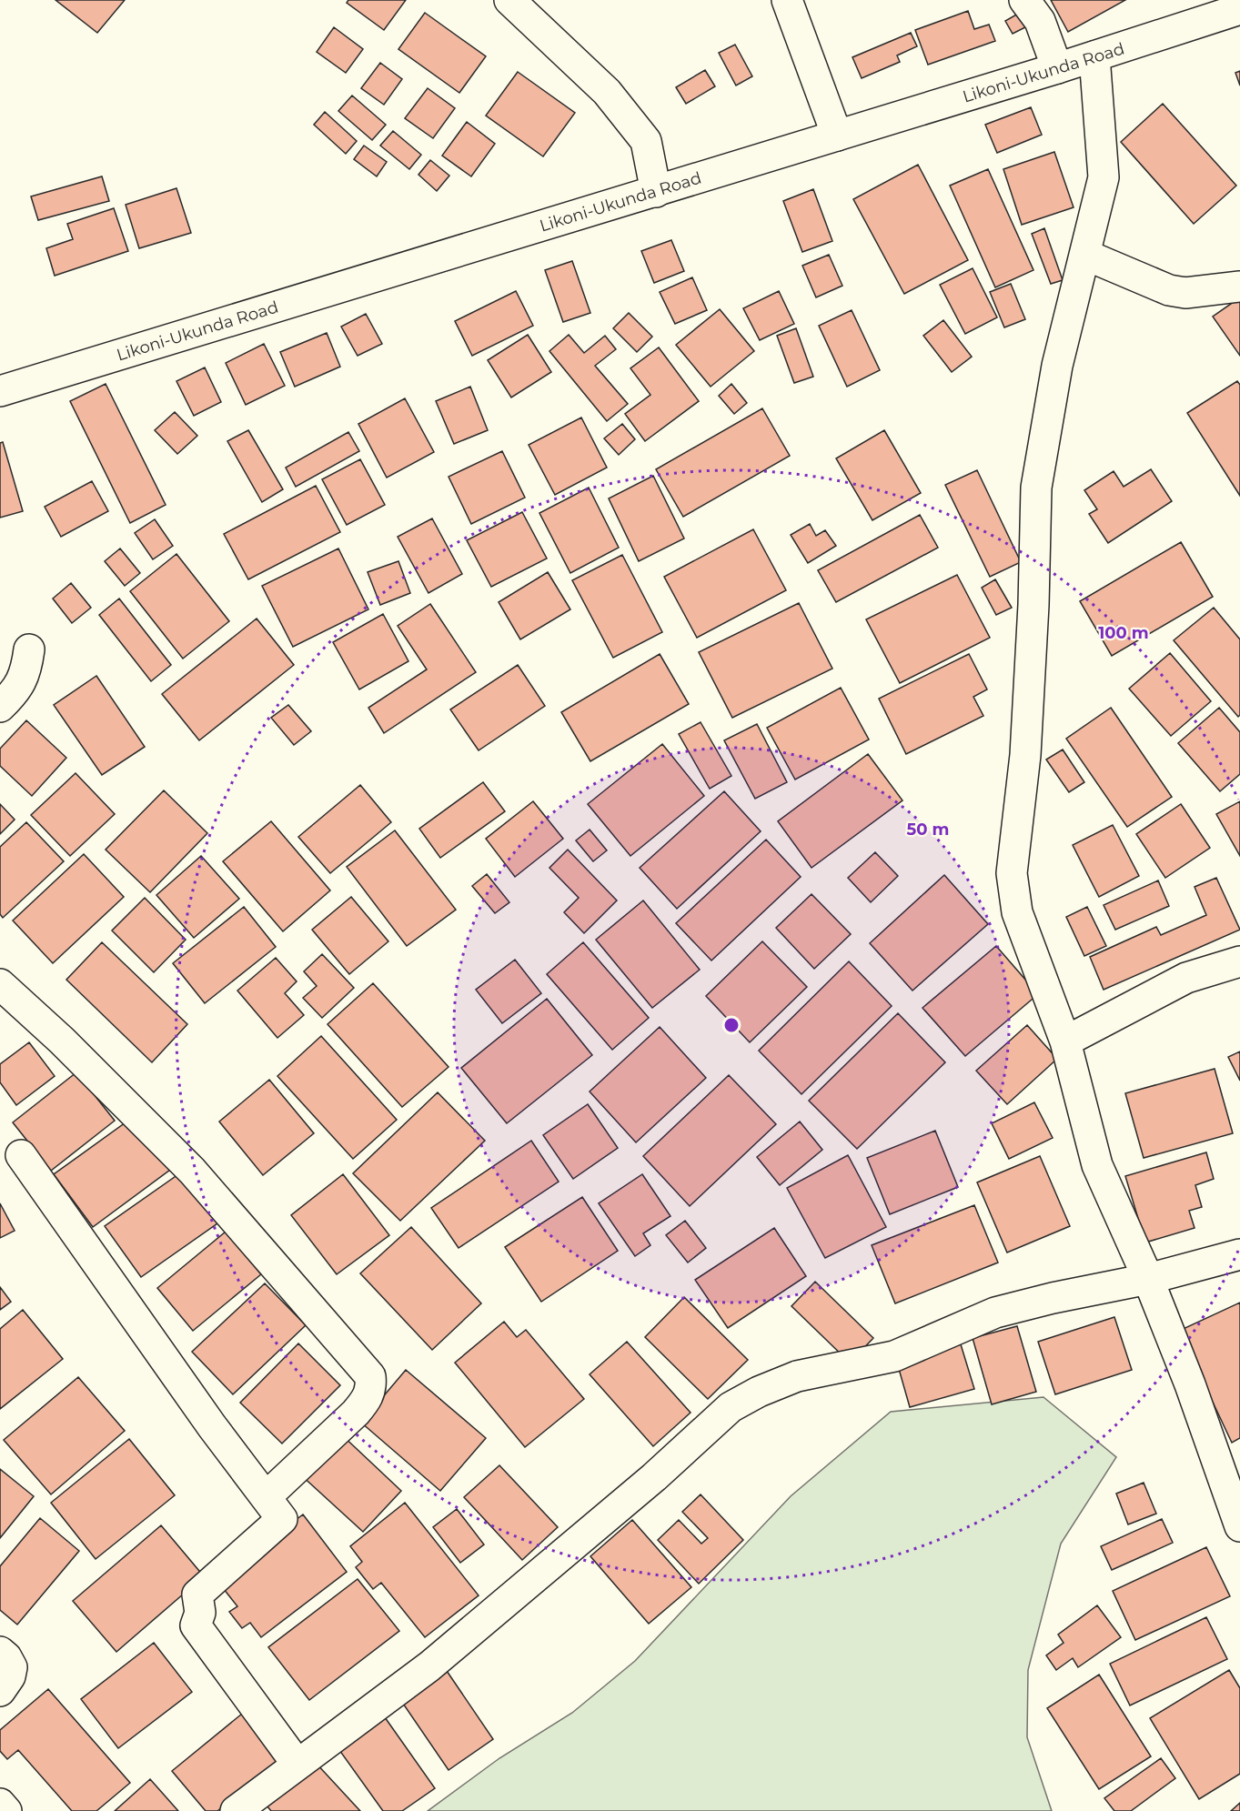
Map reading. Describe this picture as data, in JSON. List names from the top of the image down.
{
  "streets": {
    "main road": ["Likoni-Ukunda Road"]
  },
  "rings": ["100 m", "50 m"]
}
